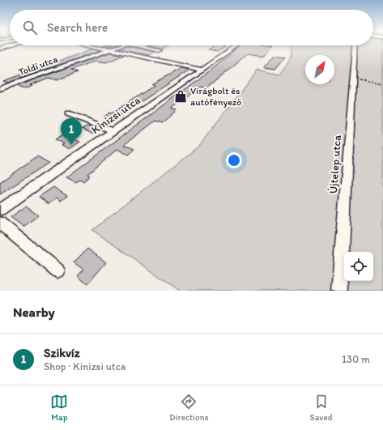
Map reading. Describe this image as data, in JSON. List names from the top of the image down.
{
  "streets": {
    "street": ["Toldi utca", "Kinizsi utca", "Újtelep utca"]
  },
  "places": {
    "shop": ["Virágbolt és autófényező"]
  },
  "north": "top right",
  "page": {
    "search": "Search here",
    "pins": "1",
    "heading": "Nearby",
    "list": [
      {
        "mark": "1",
        "name": "Szikvíz",
        "note": "Shop · Kinizsi utca",
        "value": "130 m"
      }
    ],
    "nav": ["Map", "Directions", "Saved"]
  }
}
